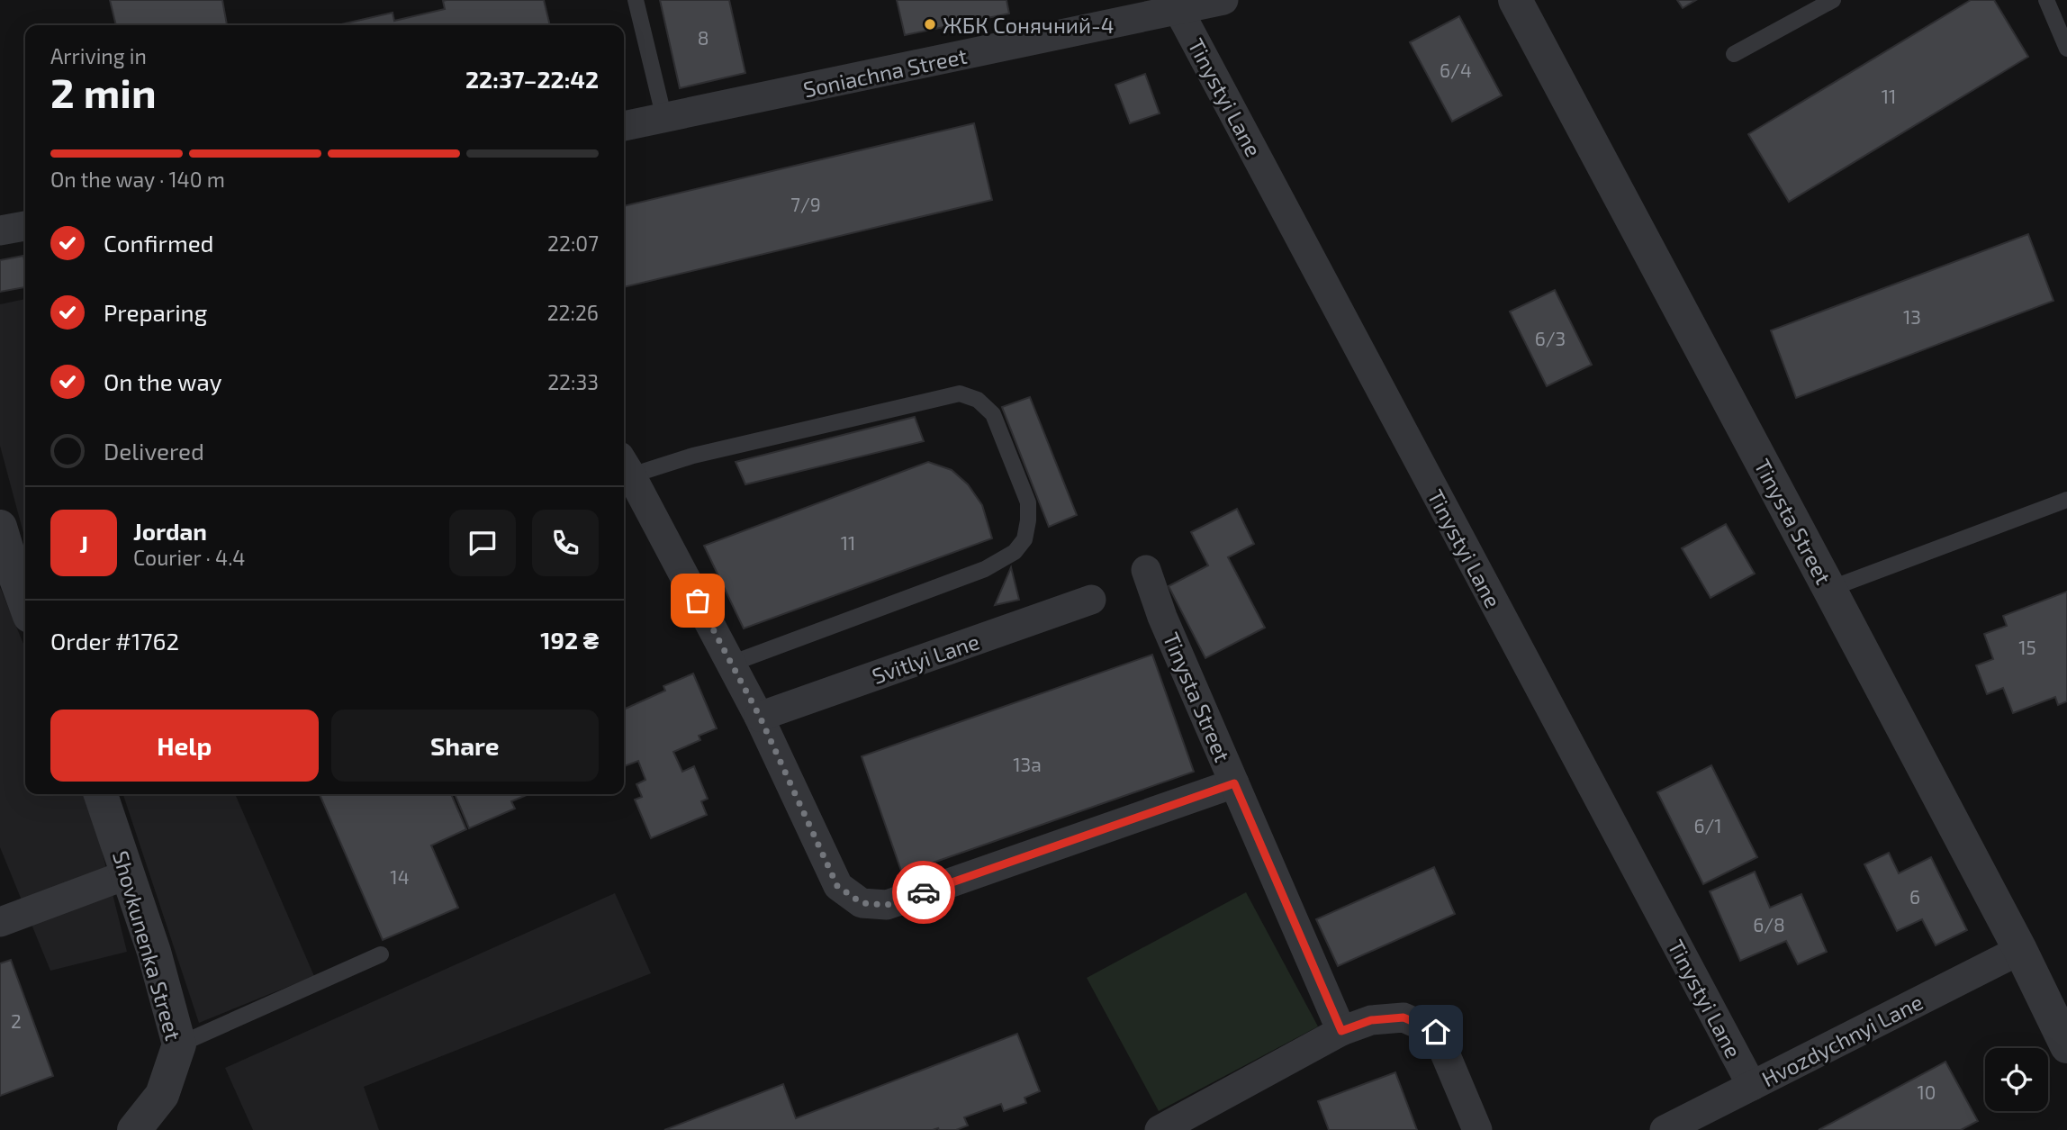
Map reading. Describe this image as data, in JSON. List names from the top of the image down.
{
  "streets": {
    "street": [
      "Soniachna Street",
      "Tinystyi Lane",
      "Tinysta Street",
      "Svitlyi Lane",
      "Shovkunenka Street",
      "Hvozdychnyi Lane"
    ]
  },
  "crossings": [
    ["Soniachna Street", "Tinystyi Lane"],
    ["Tinystyi Lane", "Hvozdychnyi Lane"],
    ["Tinysta Street", "Hvozdychnyi Lane"]
  ],
  "places": ["ЖБК Сонячний-4"],
  "house_numbers": [
    "8",
    "6/4",
    "11",
    "7/9",
    "13",
    "6/3",
    "11",
    "15",
    "13а",
    "6/1",
    "14",
    "6",
    "6/8",
    "2",
    "10"
  ],
  "page": {
    "heading": ["2 min", "Arriving in", "22:37–22:42"],
    "panel": [
      "Jordan",
      "Courier · 4.4",
      "Order #1762",
      "192 ₴"
    ],
    "bar": "On the way · 140 m",
    "list": [
      ["Confirmed", "22:07"],
      ["Preparing", "22:26"],
      ["On the way", "22:33"],
      "Delivered"
    ],
    "round": "J",
    "buttons": ["Help", "Share"]
  }
}
